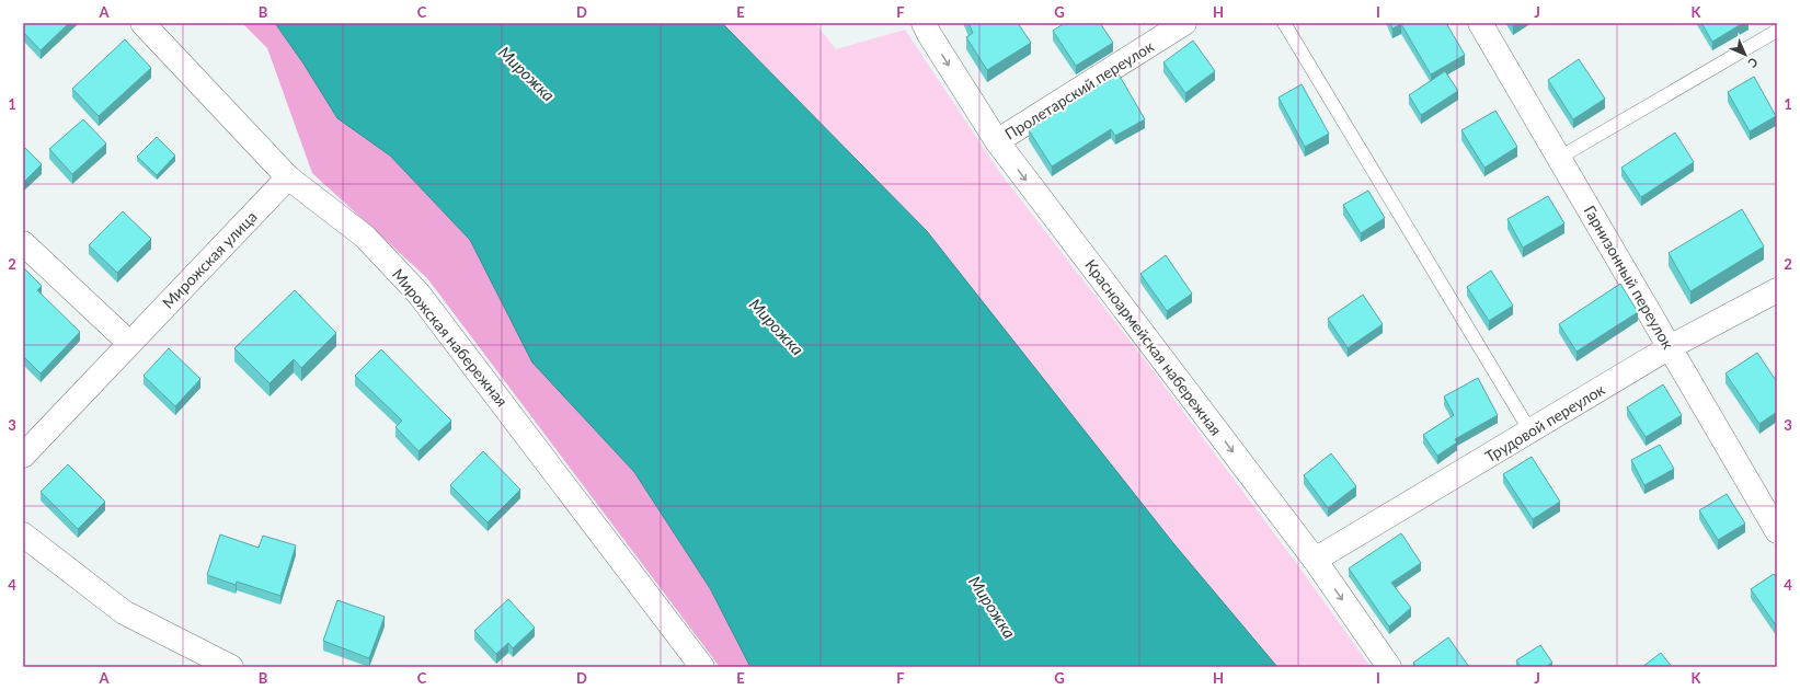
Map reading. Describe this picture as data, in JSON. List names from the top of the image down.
{
  "streets": {
    "street": [
      "Пролетарский переулок",
      "Мирожская улица",
      "Гарнизонный переулок",
      "Мирожская набережная",
      "Красноармейская набережная",
      "Трудовой переулок"
    ]
  },
  "crossings": [
    ["Пролетарский переулок", "Красноармейская набережная"],
    ["Мирожская улица", "Мирожская набережная"],
    ["Гарнизонный переулок", "Трудовой переулок"],
    ["Красноармейская набережная", "Трудовой переулок"]
  ],
  "one_way": ["Красноармейская набережная"],
  "water": ["Мирожка"],
  "north": "bottom right",
  "grid": {
    "columns": [
      "A",
      "B",
      "C",
      "D",
      "E",
      "F",
      "G",
      "H",
      "I",
      "J",
      "K"
    ],
    "rows": [
      "1",
      "2",
      "3",
      "4"
    ]
  }
}
